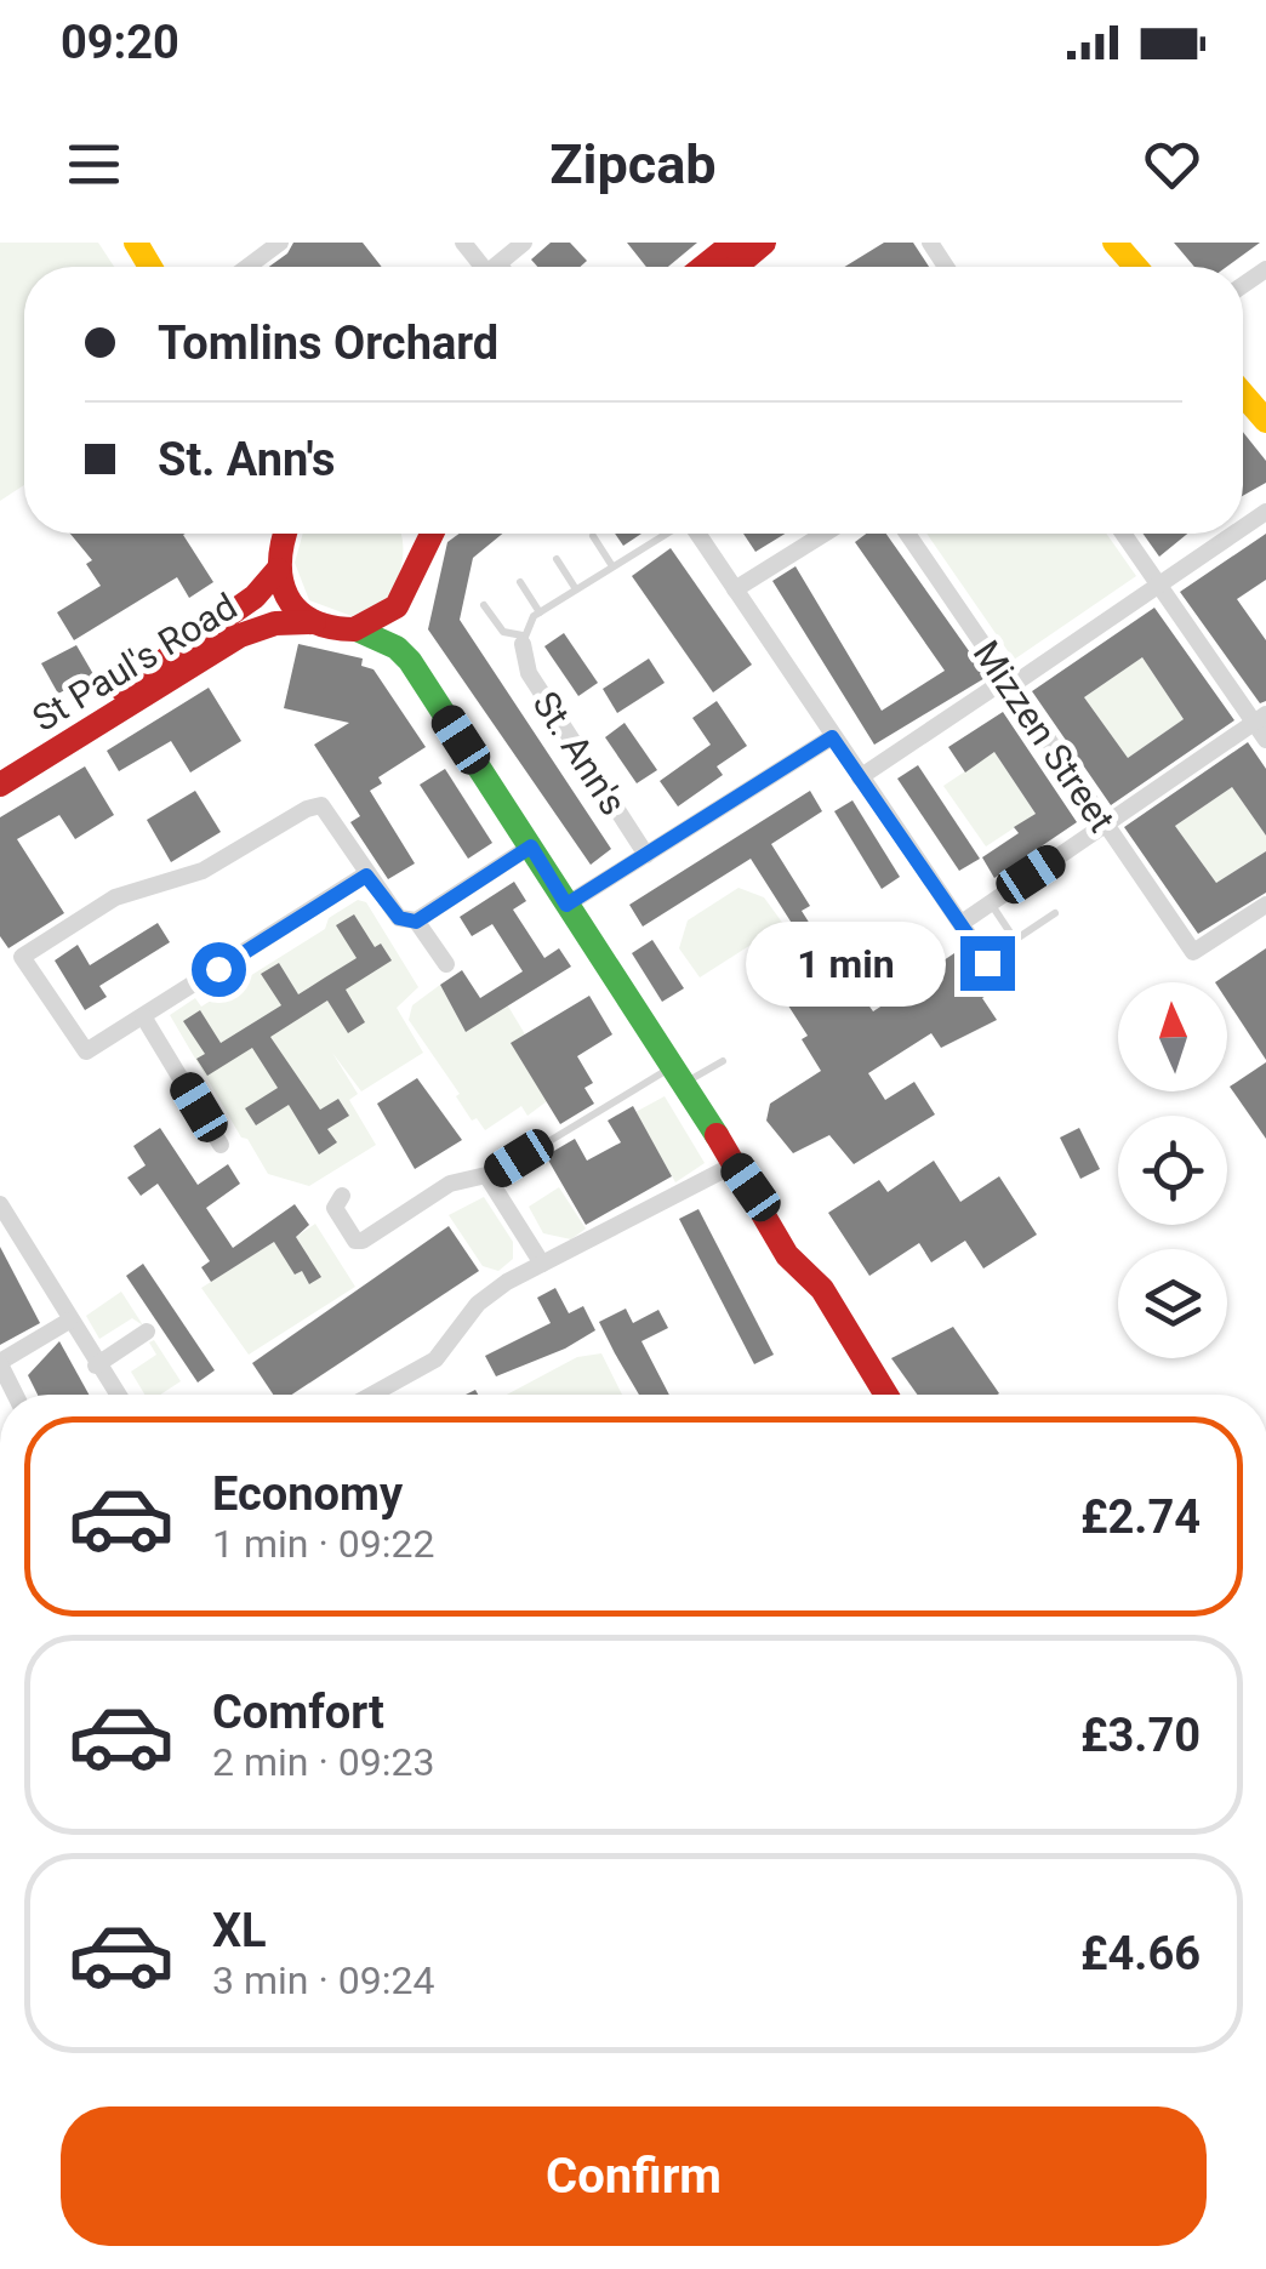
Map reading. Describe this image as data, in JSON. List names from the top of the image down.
{
  "streets": {
    "main road": ["St Paul's Road"],
    "street": ["Mizzen Street", "St. Ann's"]
  },
  "north": "top",
  "page": {
    "status": "09:20",
    "header": "Zipcab",
    "banner": ["Tomlins Orchard", "St. Ann's"],
    "bubble": "1 min",
    "list": [
      {
        "name": "Economy",
        "note": "1 min · 09:22",
        "value": "£2.74"
      },
      {
        "name": "Comfort",
        "note": "2 min · 09:23",
        "value": "£3.70"
      },
      {
        "name": "XL",
        "note": "3 min · 09:24",
        "value": "£4.66"
      }
    ],
    "buttons": "Confirm"
  }
}
